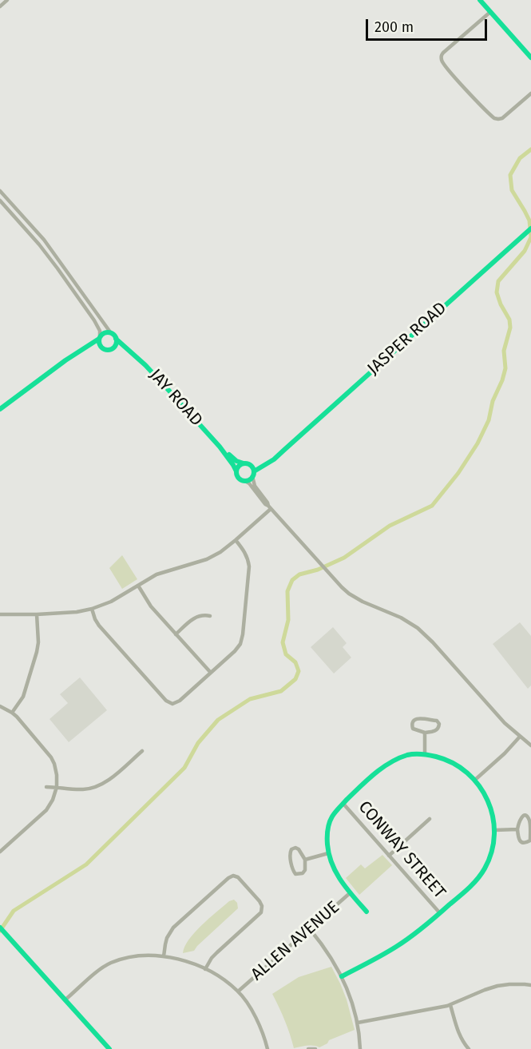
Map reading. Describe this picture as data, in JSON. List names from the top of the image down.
{
  "streets": {
    "street": [
      "JASPER ROAD",
      "JAY ROAD",
      "CONWAY STREET",
      "ALLEN AVENUE"
    ]
  },
  "crossings": [
    ["JASPER ROAD", "JAY ROAD"],
    ["CONWAY STREET", "ALLEN AVENUE"]
  ],
  "scale_bar": "200 m"
}
